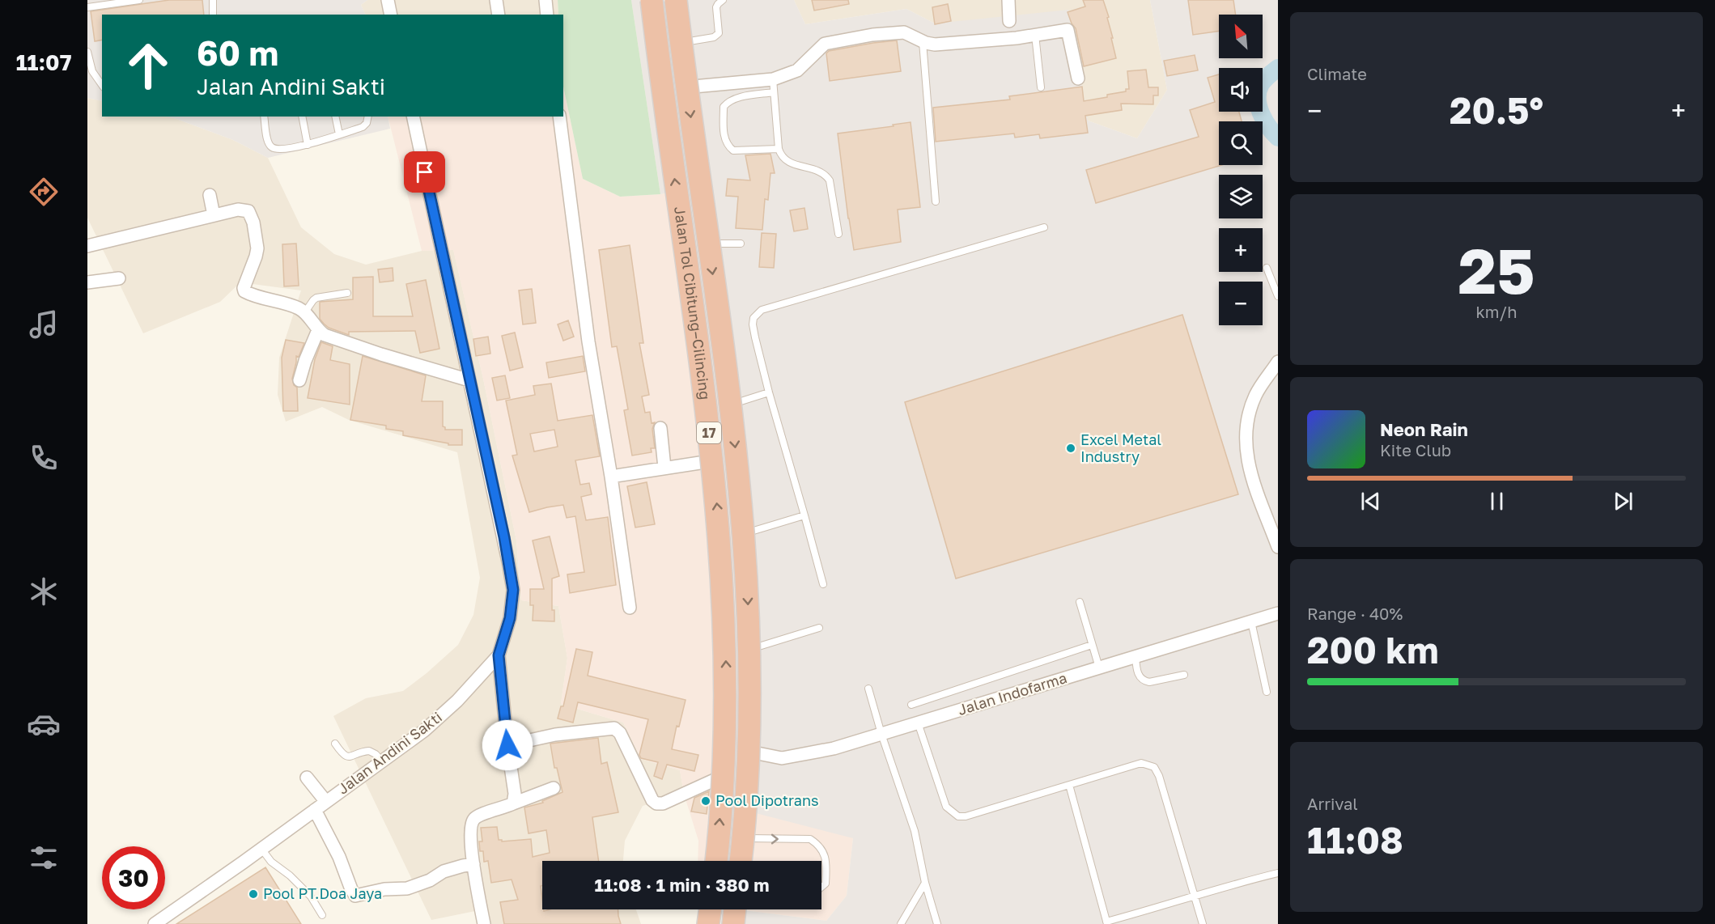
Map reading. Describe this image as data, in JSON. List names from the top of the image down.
{
  "streets": {
    "highway": ["Jalan Tol Cibitung–Cilincing", "17"],
    "street": ["Jalan Indofarma", "Jalan Andini Sakti"]
  },
  "places": ["Excel Metal Industry", "Pool Dipotrans", "Pool PT.Doa Jaya"],
  "north": "top left",
  "page": {
    "tabs": "11:07",
    "tile": [
      "Climate",
      ["25", "km/h"],
      ["Range · 40%", "200 km"],
      ["Arrival", "11:08"]
    ],
    "map_buttons": ["+", "−"],
    "turn": ["60 m", "Jalan Andini Sakti"],
    "heat": ["−", "20.5°", "+"],
    "song": ["Neon Rain", "Kite Club"],
    "limit": "30",
    "trip": "11:08 · 1 min · 380 m"
  }
}
